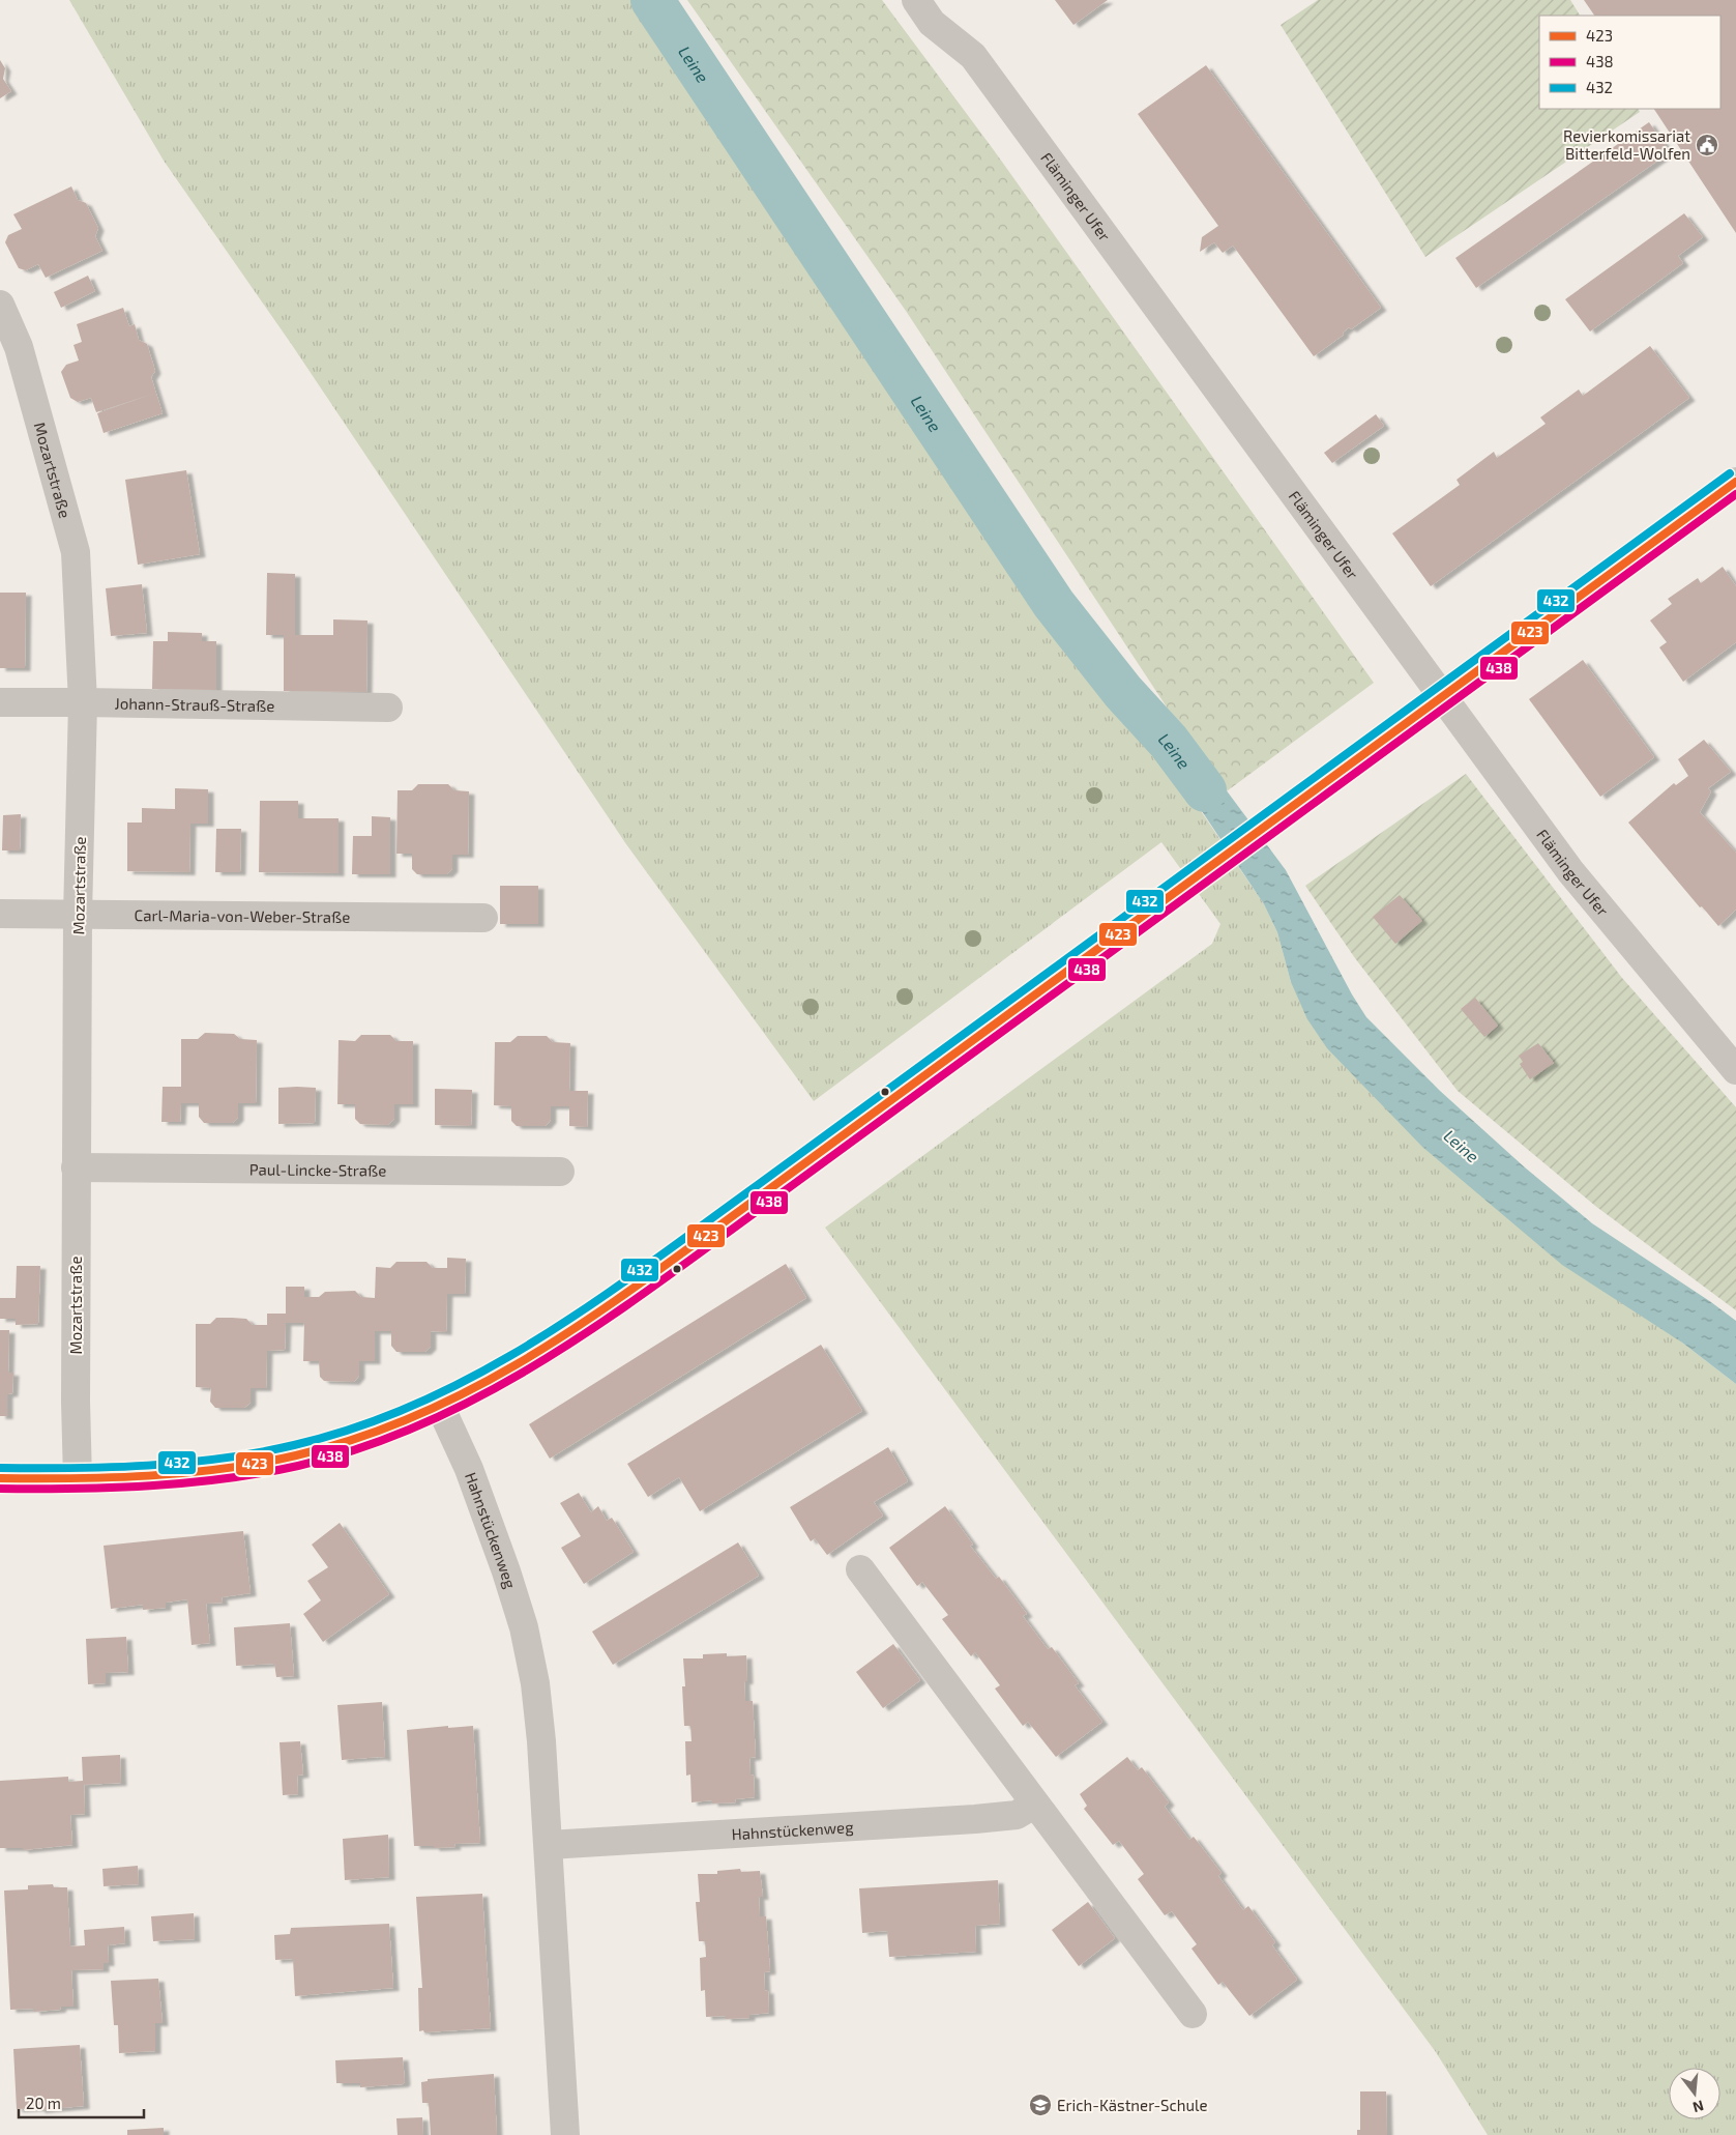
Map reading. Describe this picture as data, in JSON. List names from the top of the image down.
{
  "streets": {
    "street": [
      "Fläminger Ufer",
      "Mozartstraße",
      "Johann-Strauß-Straße",
      "Carl-Maria-von-Weber-Straße",
      "Paul-Lincke-Straße",
      "Hahnstückenweg"
    ]
  },
  "crossings": [
    ["Mozartstraße", "Johann-Strauß-Straße"],
    ["Mozartstraße", "Carl-Maria-von-Weber-Straße"],
    ["Mozartstraße", "Paul-Lincke-Straße"]
  ],
  "water": ["Leine"],
  "places": {
    "public building": ["Revierkomissariat Bitterfeld-Wolfen"],
    "school or university": ["Erich-Kästner-Schule"]
  },
  "lines": ["transit line 432", "transit line 423", "transit line 438"],
  "legend": ["423", "438", "432"],
  "scale_bar": "20 m",
  "north": "bottom"
}
